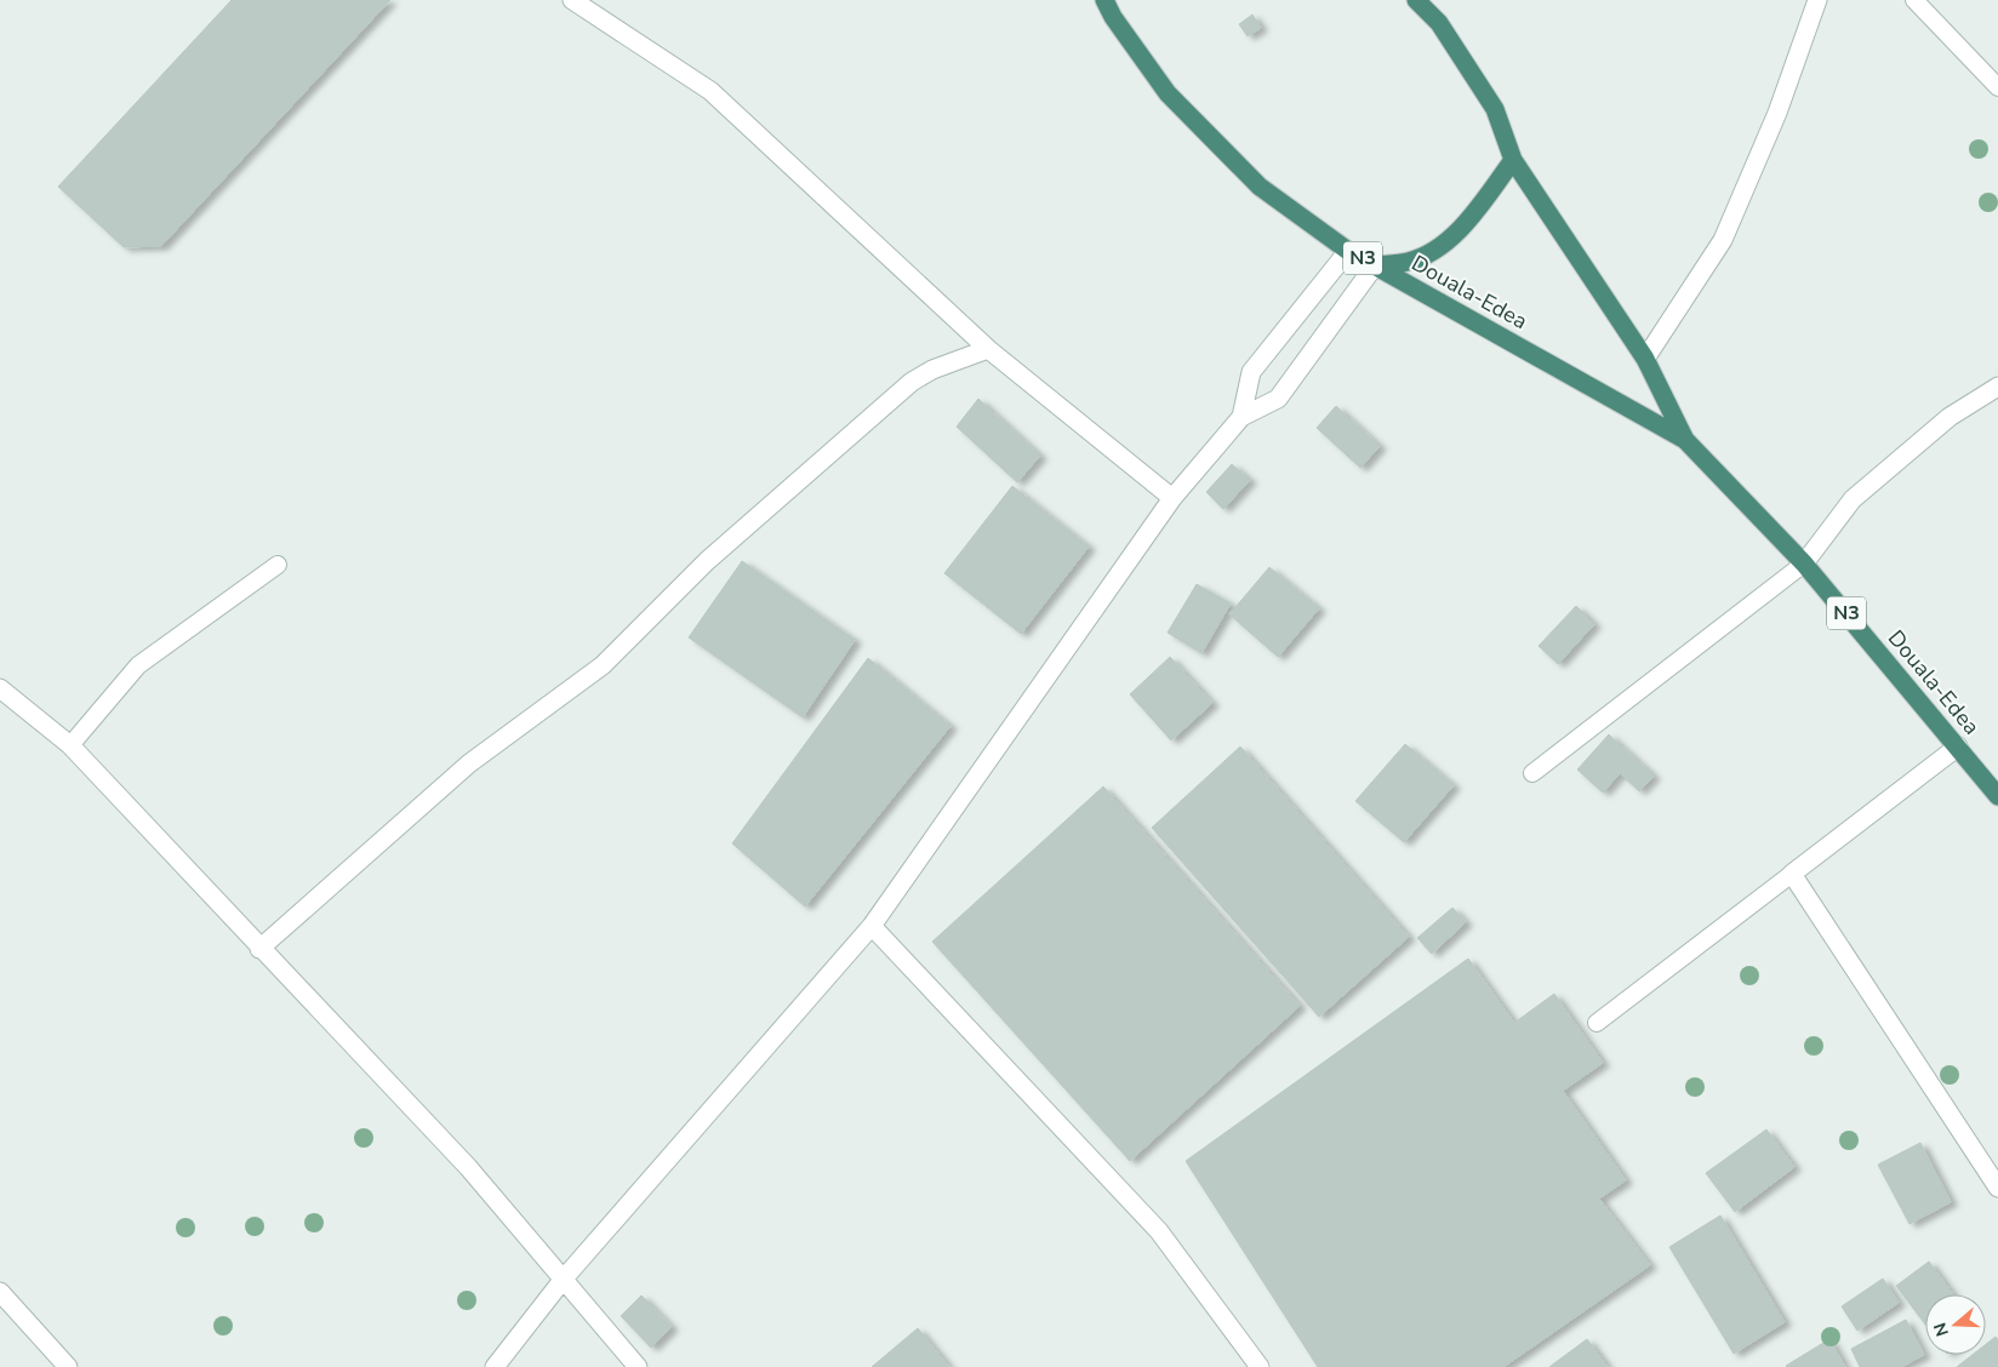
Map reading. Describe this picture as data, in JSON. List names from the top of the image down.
{
  "streets": {
    "highway": ["N3", "Douala-Edea"]
  },
  "north": "left"
}
